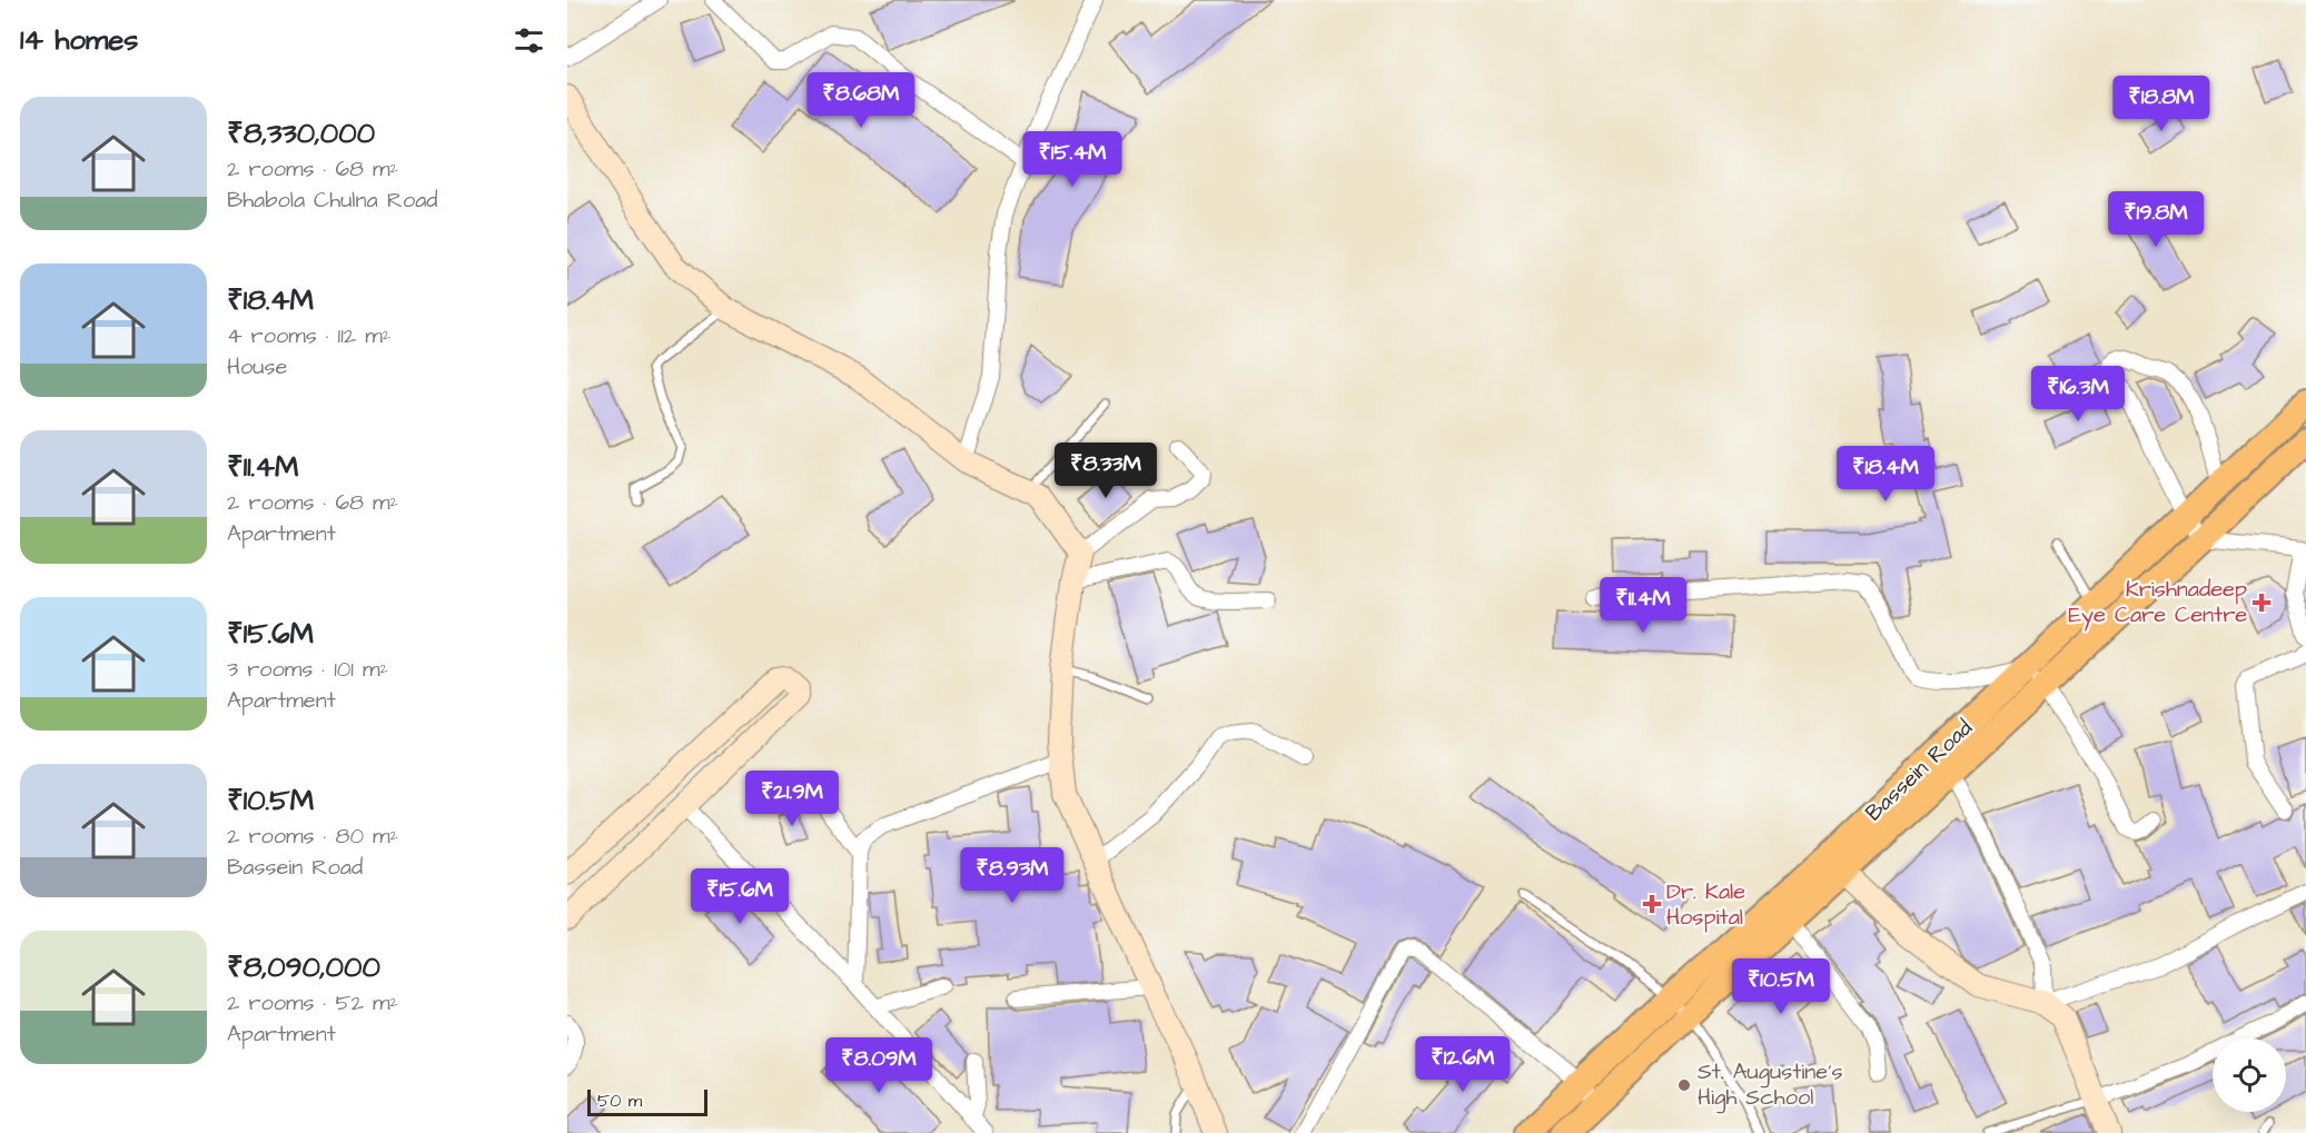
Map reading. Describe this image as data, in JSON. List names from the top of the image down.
{
  "streets": {
    "main road": ["Bassein Road"]
  },
  "places": {
    "health": ["Krishnadeep Eye Care Centre", "Dr. Kale Hospital"],
    "other": ["St. Augustine's High School"]
  },
  "scale_bar": "50 m",
  "page": {
    "heading": "14 homes",
    "price": [
      "₹8.68M",
      "₹18.8M",
      "₹15.4M",
      "₹19.8M",
      "₹16.3M",
      "₹8.33M",
      "₹18.4M",
      "₹11.4M",
      "₹21.9M",
      "₹8.93M",
      "₹15.6M",
      "₹10.5M",
      "₹12.6M",
      "₹8.09M"
    ],
    "list": [
      {
        "name": "₹8,330,000",
        "note": "2 rooms · 68 m² · Bhabola Chulna Road"
      },
      {
        "name": "₹18.4M",
        "note": "4 rooms · 112 m² · House"
      },
      {
        "name": "₹11.4M",
        "note": "2 rooms · 68 m² · Apartment"
      },
      {
        "name": "₹15.6M",
        "note": "3 rooms · 101 m² · Apartment"
      },
      {
        "name": "₹10.5M",
        "note": "2 rooms · 80 m² · Bassein Road"
      },
      {
        "name": "₹8,090,000",
        "note": "2 rooms · 52 m² · Apartment"
      }
    ],
    "scale": "50 m"
  }
}
